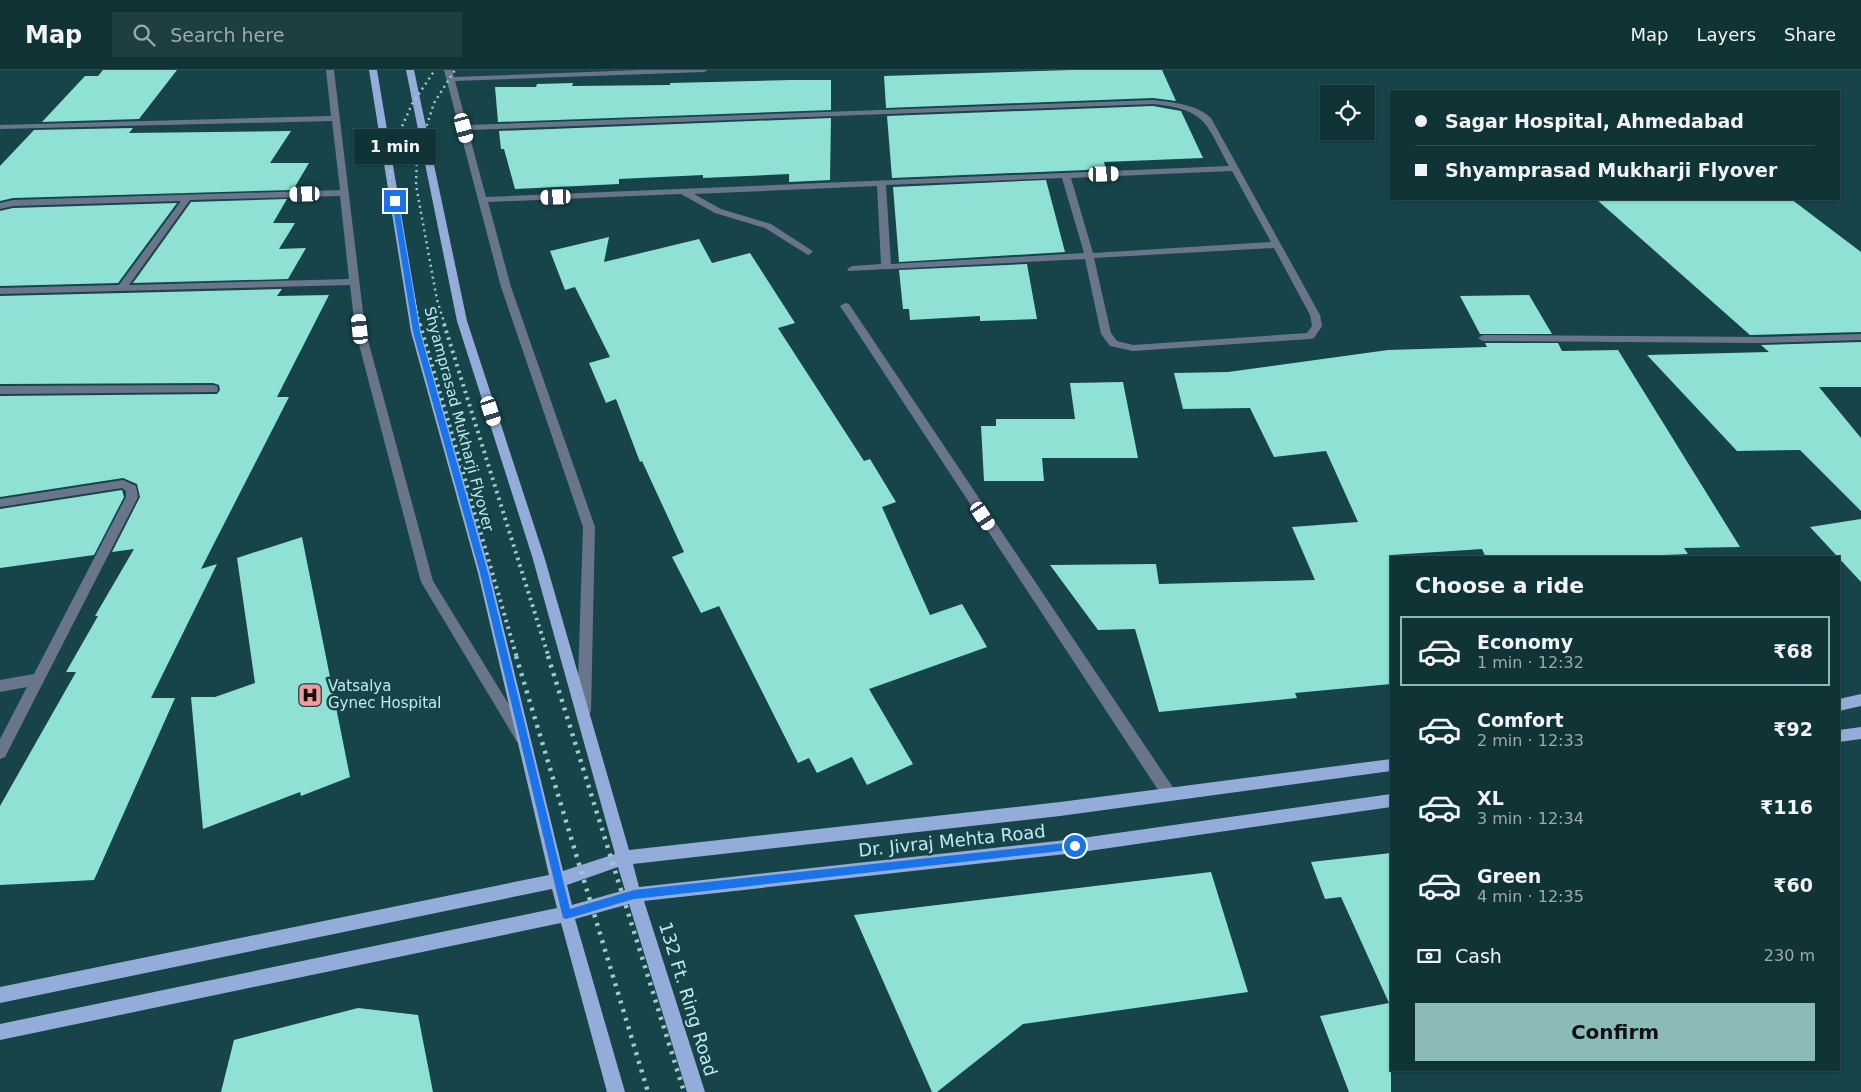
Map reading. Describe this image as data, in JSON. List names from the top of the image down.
{
  "streets": {
    "main road": ["Shyamprasad Mukharji Flyover", "Dr. Jivraj Mehta Road", "132 Ft. Ring Road"]
  },
  "crossings": [
    ["Shyamprasad Mukharji Flyover", "132 Ft. Ring Road"],
    ["Dr. Jivraj Mehta Road", "132 Ft. Ring Road"]
  ],
  "places": {
    "hospital": ["Vatsalya Gynec Hospital"]
  },
  "page": {
    "header": "Map",
    "search": "Search here",
    "nav": ["Map", "Layers", "Share"],
    "banner": ["Sagar Hospital, Ahmedabad", "Shyamprasad Mukharji Flyover"],
    "bubble": "1 min",
    "heading": "Choose a ride",
    "list": [
      {
        "name": "Economy",
        "note": "1 min · 12:32",
        "value": "₹68"
      },
      {
        "name": "Comfort",
        "note": "2 min · 12:33",
        "value": "₹92"
      },
      {
        "name": "XL",
        "note": "3 min · 12:34",
        "value": "₹116"
      },
      {
        "name": "Green",
        "note": "4 min · 12:35",
        "value": "₹60"
      }
    ],
    "pay": ["Cash", "230 m"],
    "buttons": "Confirm"
  }
}
